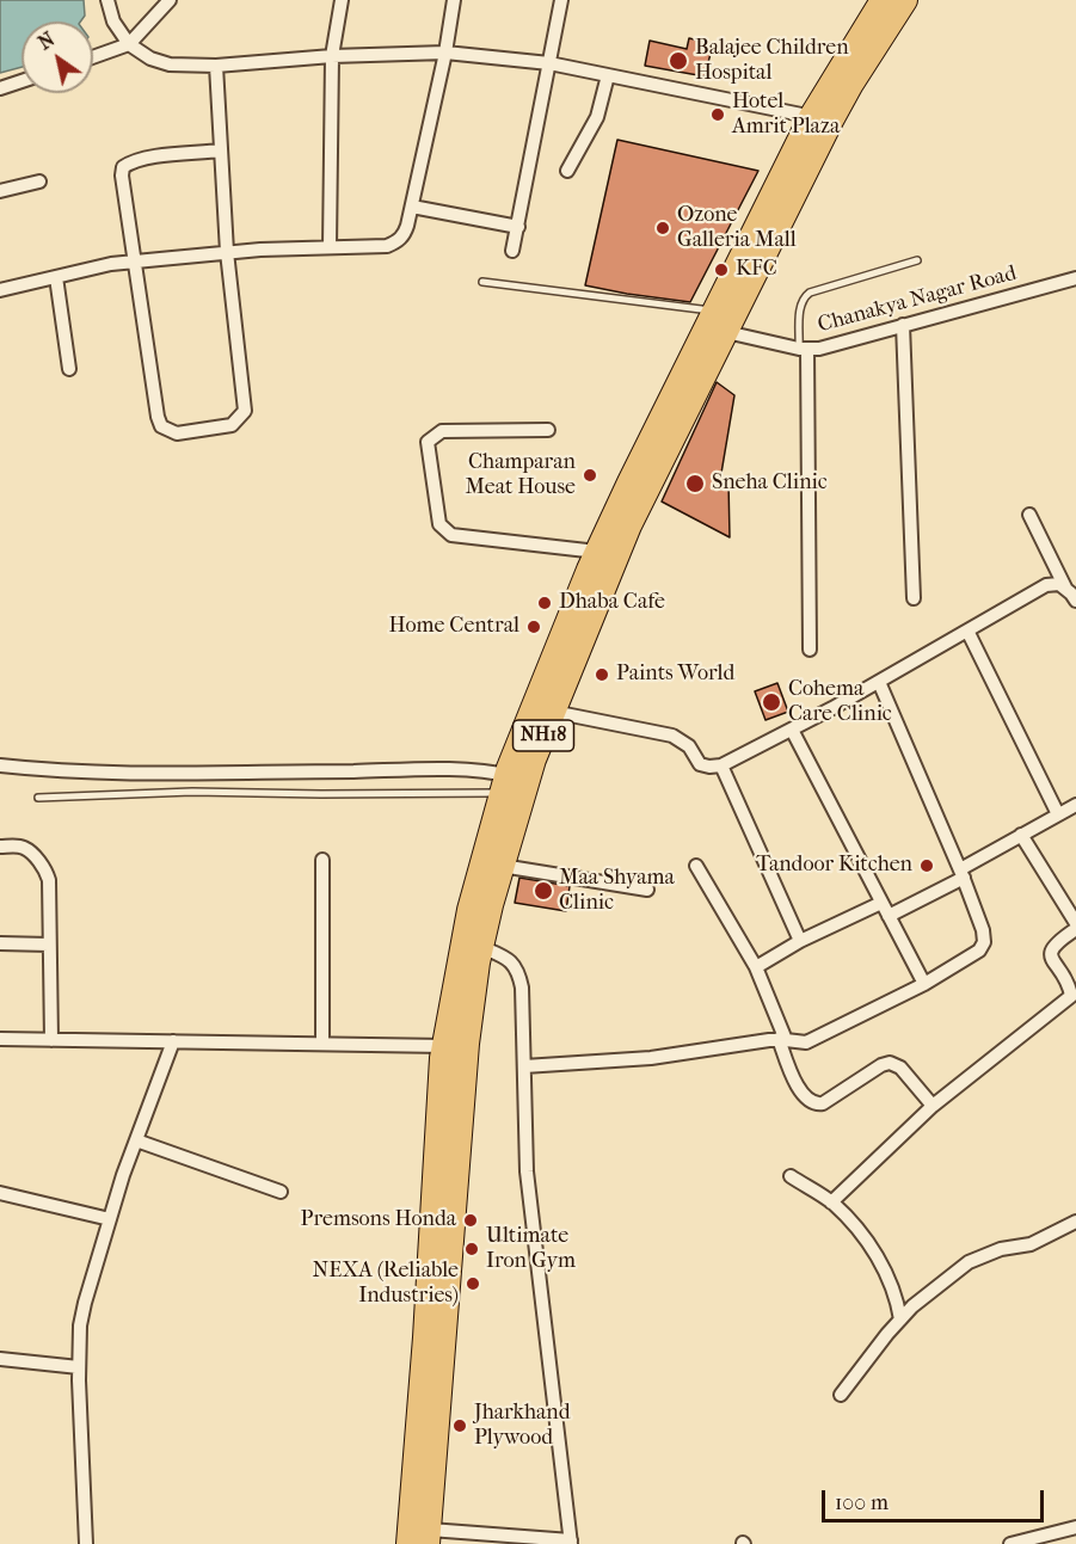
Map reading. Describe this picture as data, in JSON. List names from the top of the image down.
{
  "streets": {
    "highway": ["NH18"],
    "street": ["Chanakya Nagar Road"]
  },
  "crossings": [
    ["Chanakya Nagar Road", "NH18"]
  ],
  "places": [
    "Balajee Children Hospital",
    "Hotel Amrit Plaza",
    "Ozone Galleria Mall",
    "KFC",
    "Champaran Meat House",
    "Sneha Clinic",
    "Dhaba Cafe",
    "Home Central",
    "Paints World",
    "Cohema Care Clinic",
    "Tandoor Kitchen",
    "Maa Shyama Clinic",
    "Premsons Honda",
    "Ultimate Iron Gym",
    "NEXA (Reliable Industries)",
    "Jharkhand Plywood"
  ],
  "scale_bar": "100 m",
  "north": "top left"
}
